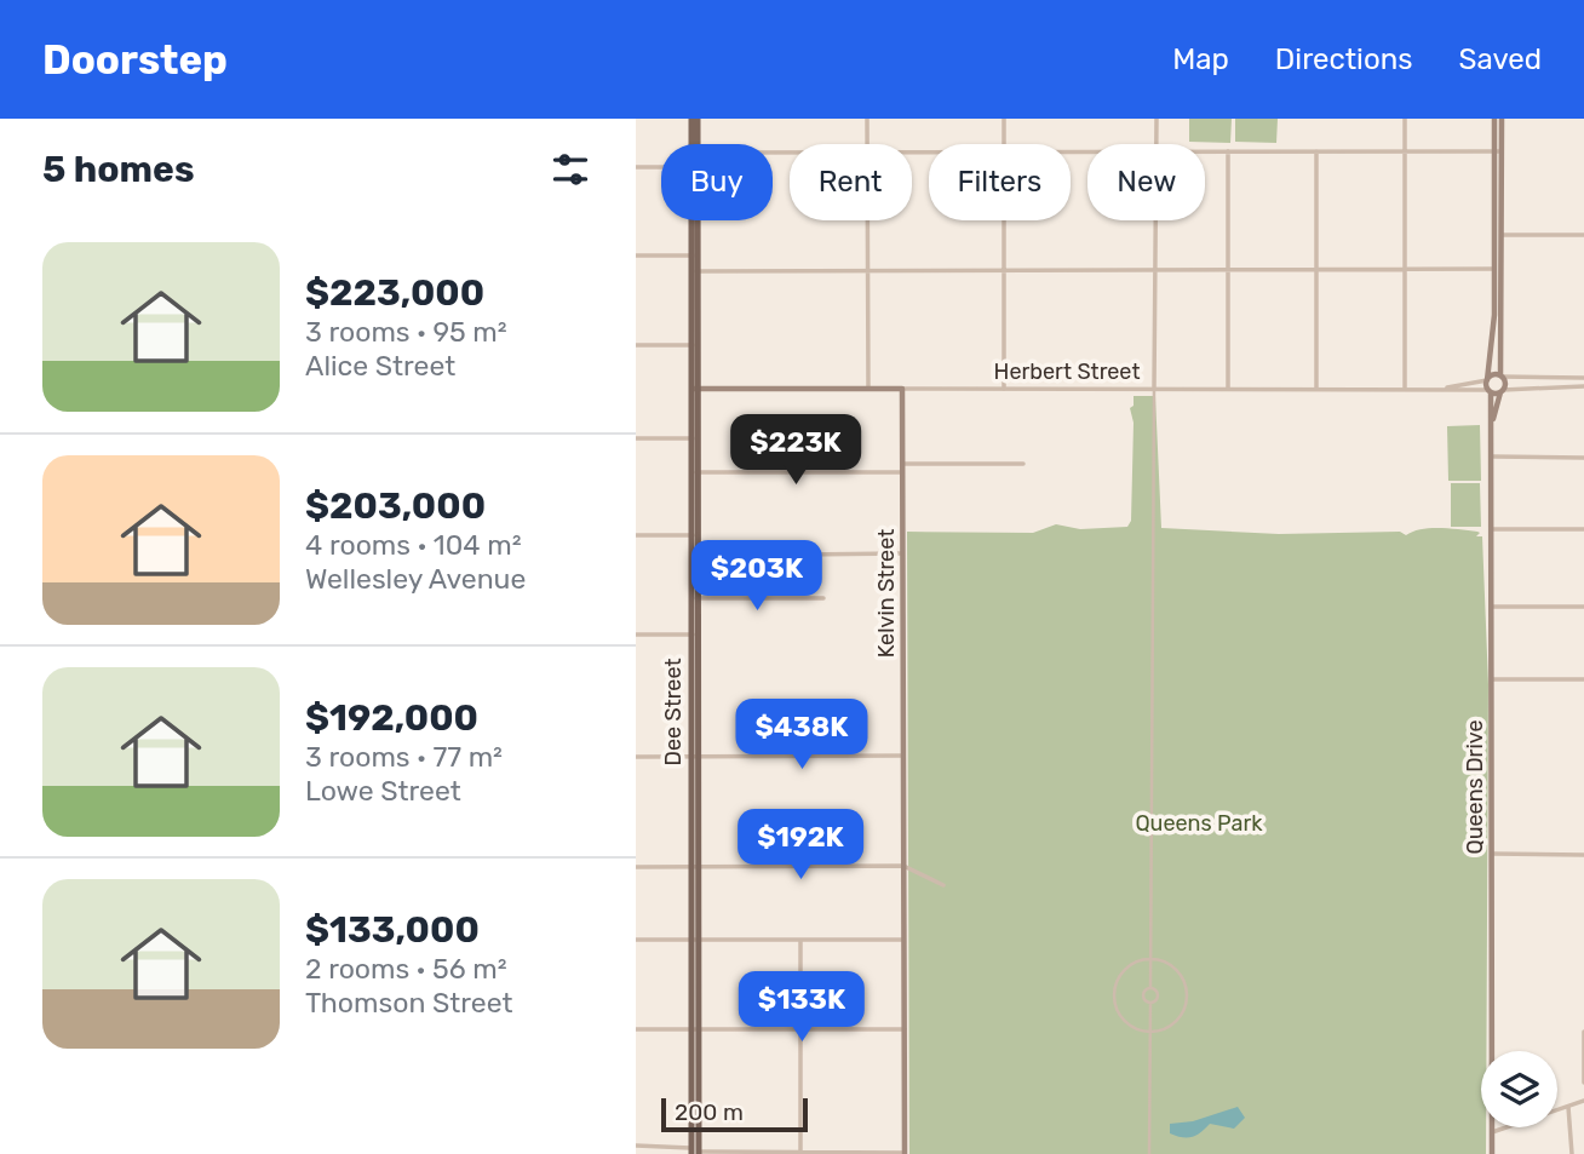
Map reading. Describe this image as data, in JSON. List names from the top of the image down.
{
  "streets": {
    "main road": [
      "Herbert Street",
      "Kelvin Street",
      "Dee Street",
      "Queens Drive"
    ]
  },
  "crossings": [
    ["Herbert Street", "Kelvin Street"],
    ["Herbert Street", "Dee Street"],
    ["Herbert Street", "Queens Drive"]
  ],
  "parks": ["Queens Park"],
  "scale_bar": "200 m",
  "page": {
    "header": "Doorstep",
    "nav": ["Map", "Directions", "Saved"],
    "heading": "5 homes",
    "chip": [
      "Buy",
      "Rent",
      "Filters",
      "New"
    ],
    "list": [
      {
        "name": "$223,000",
        "note": "3 rooms · 95 m² · Alice Street"
      },
      {
        "name": "$203,000",
        "note": "4 rooms · 104 m² · Wellesley Avenue"
      },
      {
        "name": "$192,000",
        "note": "3 rooms · 77 m² · Lowe Street"
      },
      {
        "name": "$133,000",
        "note": "2 rooms · 56 m² · Thomson Street"
      }
    ],
    "price": [
      "$223K",
      "$203K",
      "$438K",
      "$192K",
      "$133K"
    ],
    "scale": "200 m"
  }
}
